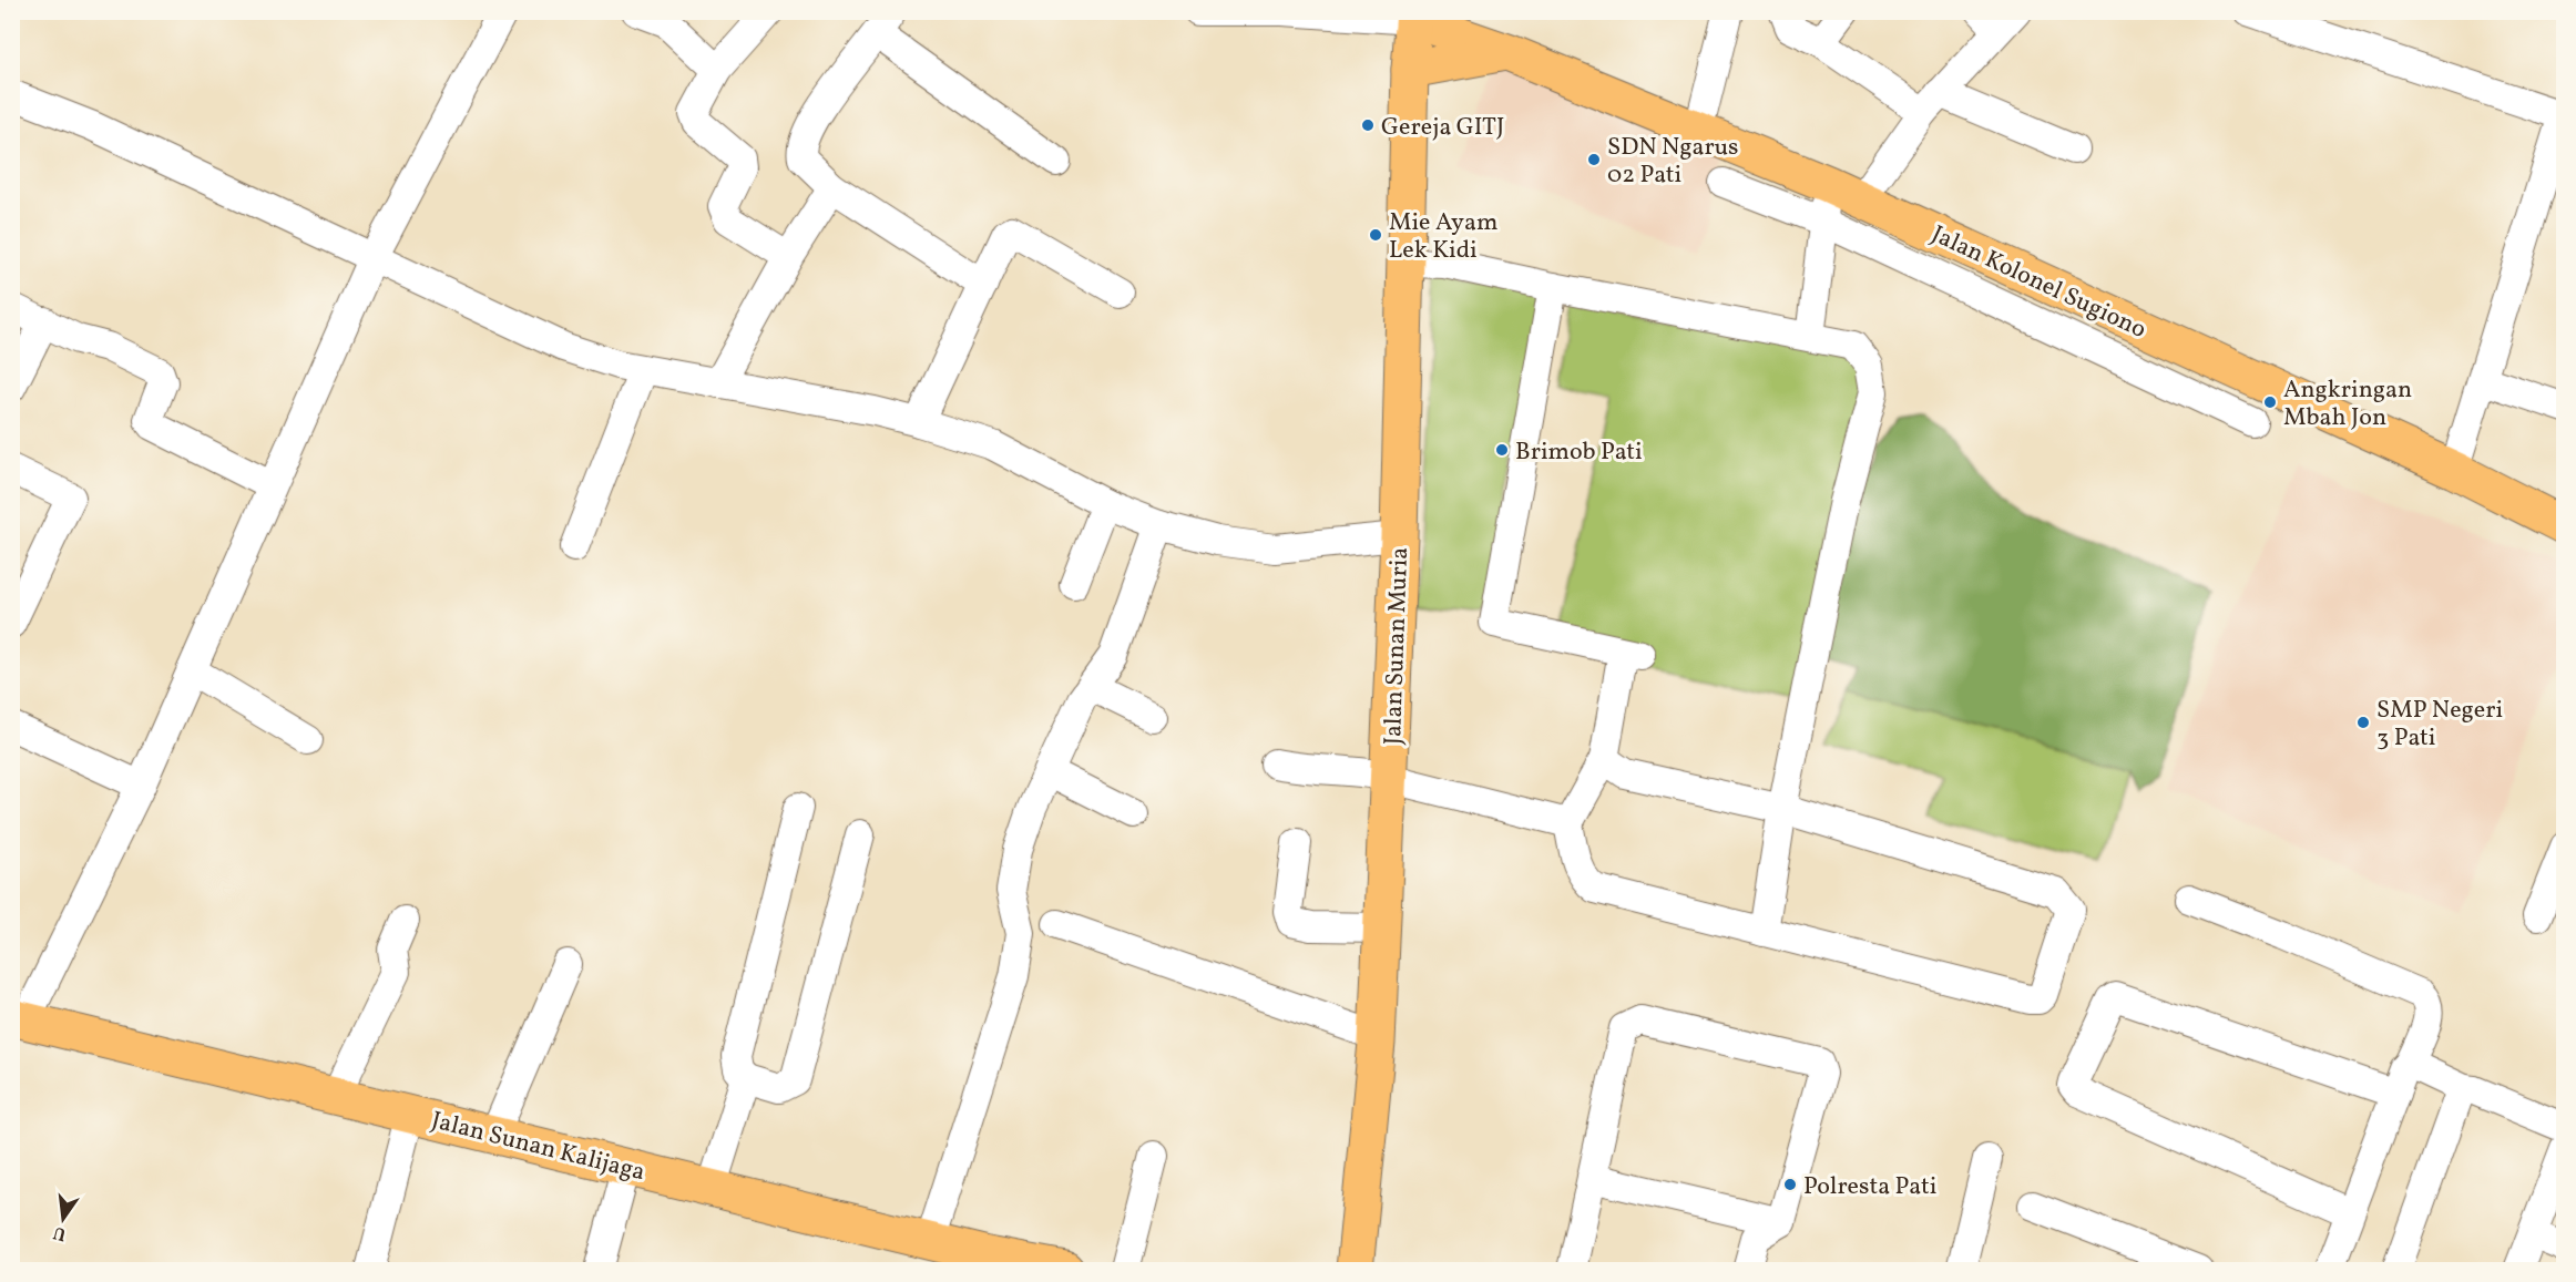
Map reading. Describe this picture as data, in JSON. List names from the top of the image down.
{
  "streets": {
    "main road": ["Jalan Kolonel Sugiono", "Jalan Sunan Muria", "Jalan Sunan Kalijaga"]
  },
  "crossings": [
    ["Jalan Kolonel Sugiono", "Jalan Sunan Muria"]
  ],
  "places": [
    "Gereja GITJ",
    "SDN Ngarus 02 Pati",
    "Mie Ayam Lek Kidi",
    "Angkringan Mbah Jon",
    "Brimob Pati",
    "SMP Negeri 3 Pati",
    "Polresta Pati"
  ],
  "north": "bottom"
}
